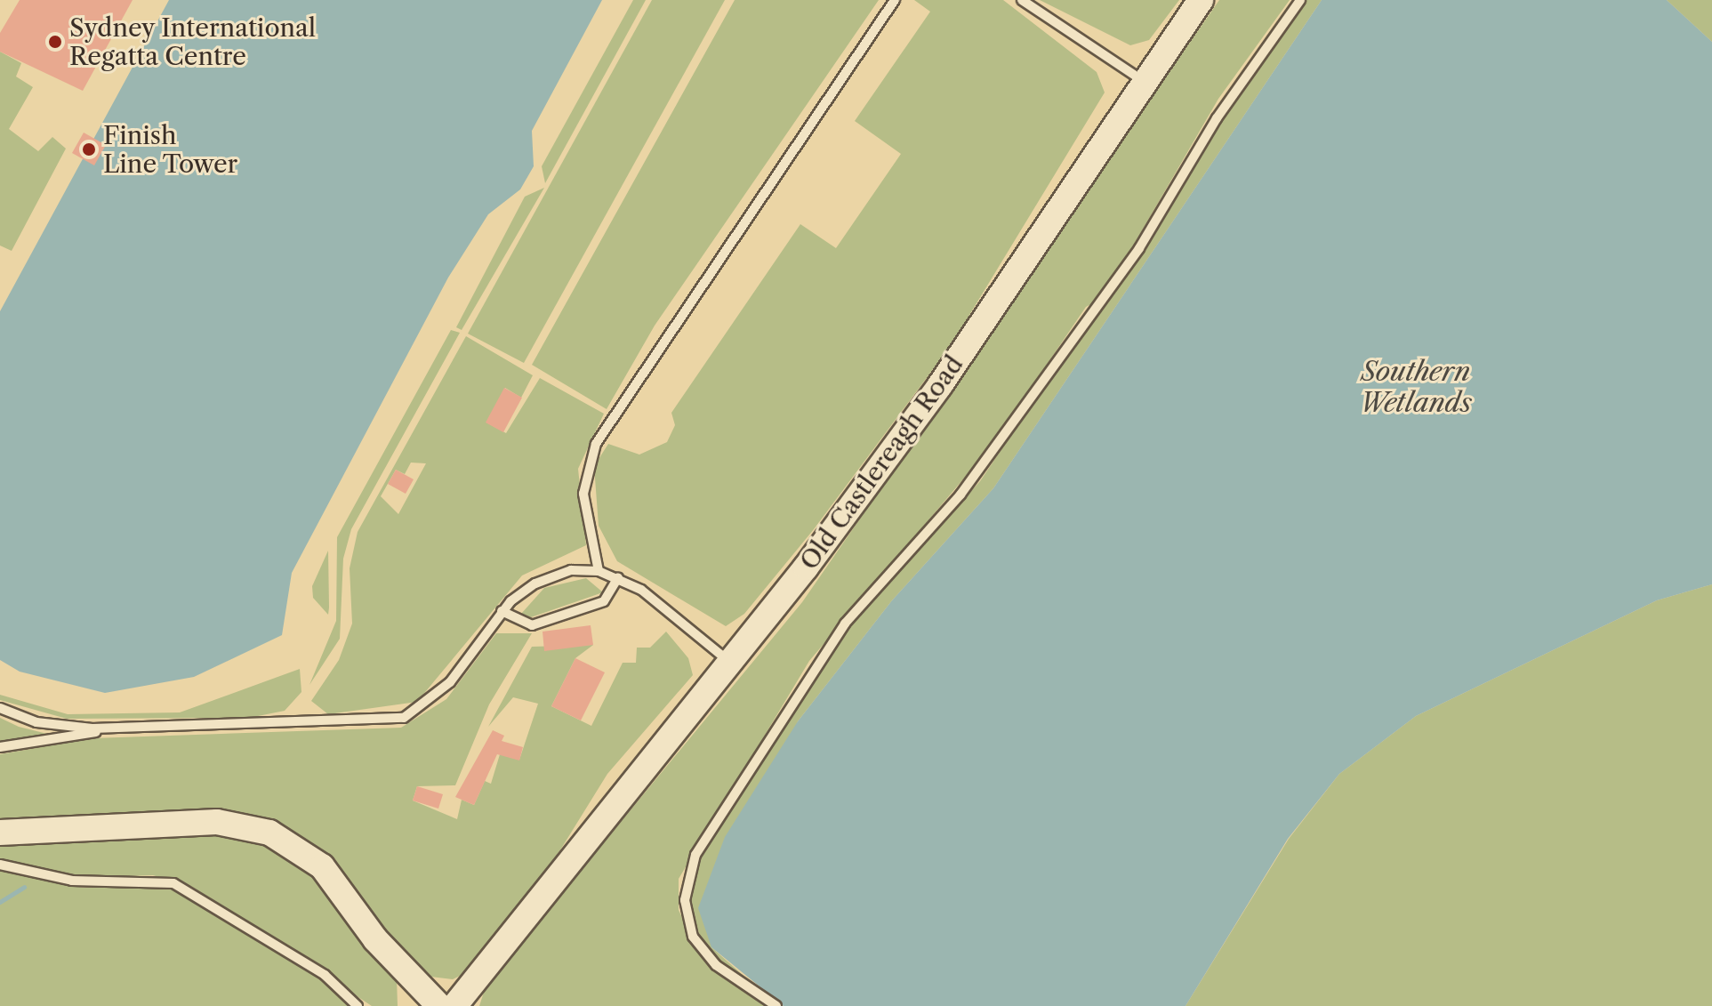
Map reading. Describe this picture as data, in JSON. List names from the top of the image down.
{
  "streets": {
    "street": ["Old Castlereagh Road"]
  },
  "water": ["Southern Wetlands"],
  "places": ["Sydney International Regatta Centre", "Finish Line Tower"]
}
